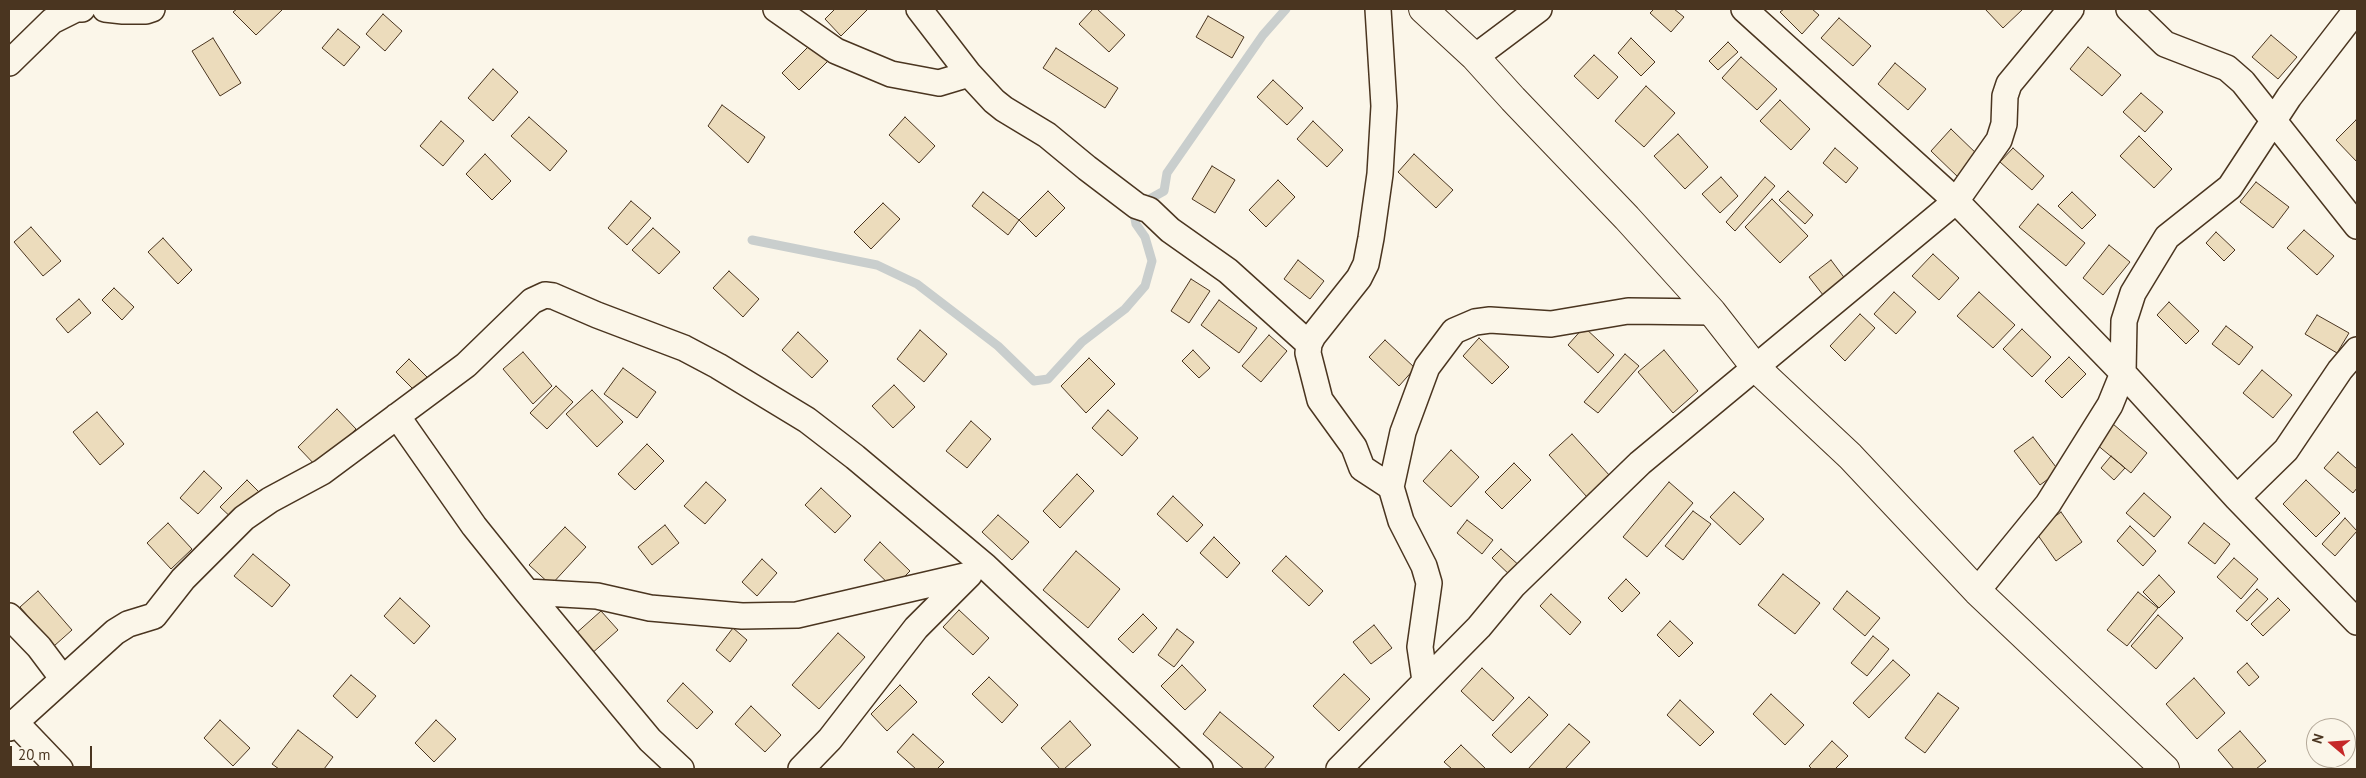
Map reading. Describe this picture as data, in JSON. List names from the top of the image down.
{
  "scale_bar": "20 m",
  "north": "left"
}
